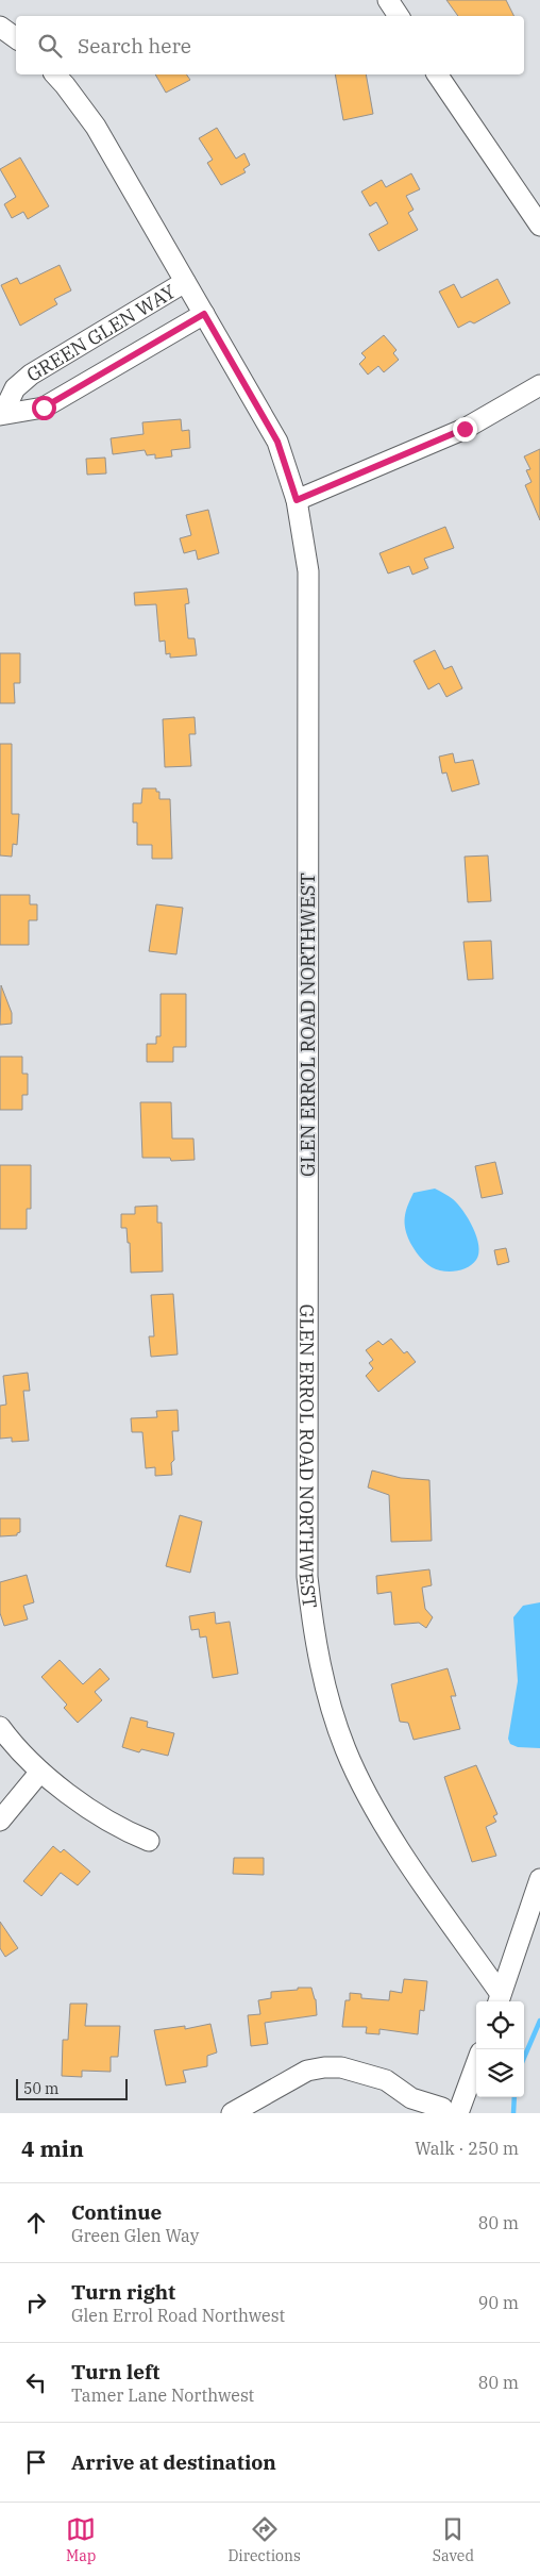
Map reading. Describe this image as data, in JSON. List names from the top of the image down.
{
  "streets": {
    "street": ["GREEN GLEN WAY", "GLEN ERROL ROAD NORTHWEST"]
  },
  "crossings": [
    ["GREEN GLEN WAY", "GLEN ERROL ROAD NORTHWEST"]
  ],
  "scale_bar": "50 m",
  "page": {
    "search": "Search here",
    "scale": "50 m",
    "heading": ["4 min", "Walk · 250 m"],
    "list": [
      ["Continue", "Green Glen Way", "80 m"],
      ["Turn right", "Glen Errol Road Northwest", "90 m"],
      ["Turn left", "Tamer Lane Northwest", "80 m"],
      "Arrive at destination"
    ],
    "nav": ["Map", "Directions", "Saved"]
  }
}
